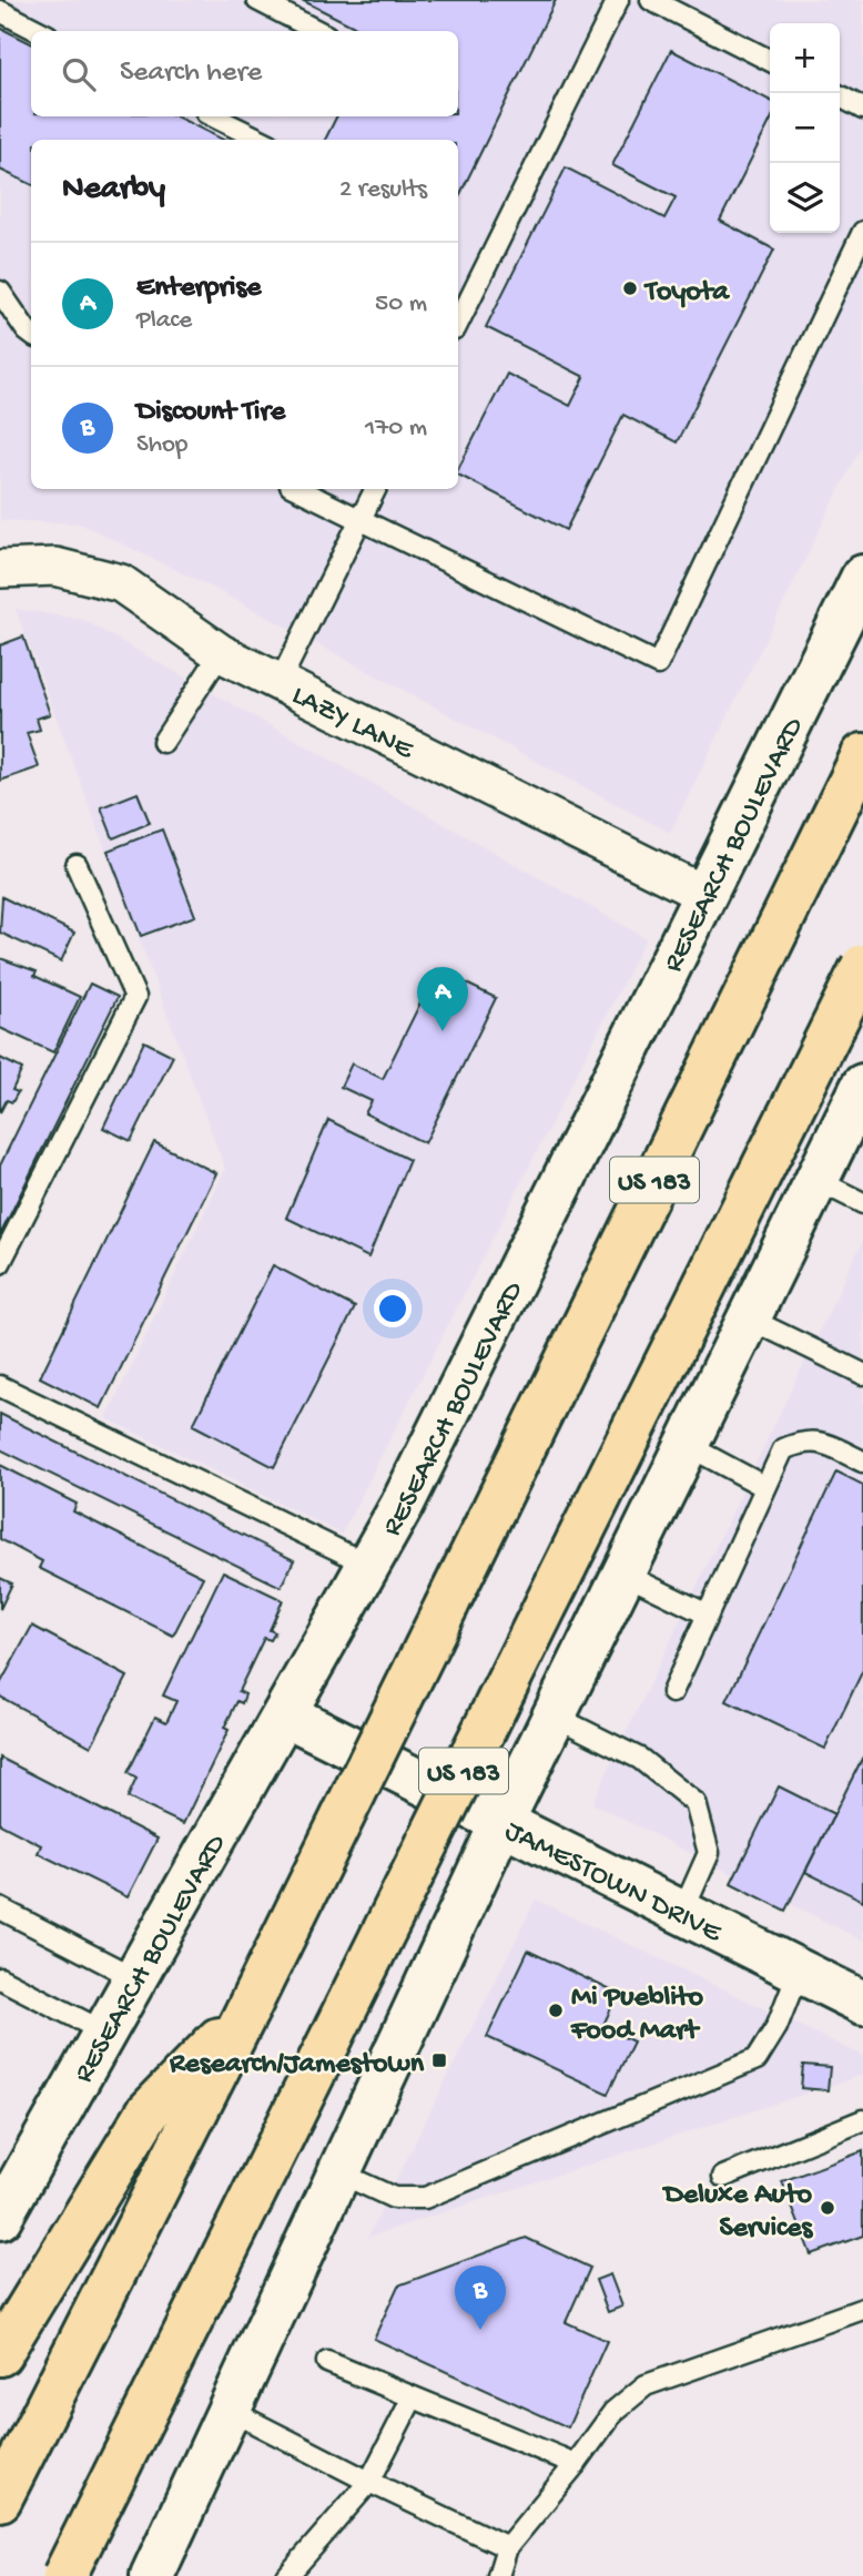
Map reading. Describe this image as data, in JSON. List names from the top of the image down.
{
  "streets": {
    "highway": ["US 183"],
    "main road": ["RESEARCH BOULEVARD", "JAMESTOWN DRIVE"],
    "street": ["LAZY LANE"]
  },
  "crossings": [
    ["LAZY LANE", "RESEARCH BOULEVARD"],
    ["RESEARCH BOULEVARD", "JAMESTOWN DRIVE"]
  ],
  "places": {
    "other": ["Toyota", "Mi Pueblito Food Mart", "Deluxe Auto Services"],
    "transit": ["Research/Jamestown"]
  },
  "page": {
    "map_buttons": ["+", "−"],
    "search": "Search here",
    "heading": ["Nearby", "2 results"],
    "list": [
      {
        "mark": "A",
        "name": "Enterprise",
        "note": "Place",
        "value": "50 m"
      },
      {
        "mark": "B",
        "name": "Discount Tire",
        "note": "Shop",
        "value": "170 m"
      }
    ],
    "pins": ["A", "B"]
  }
}
